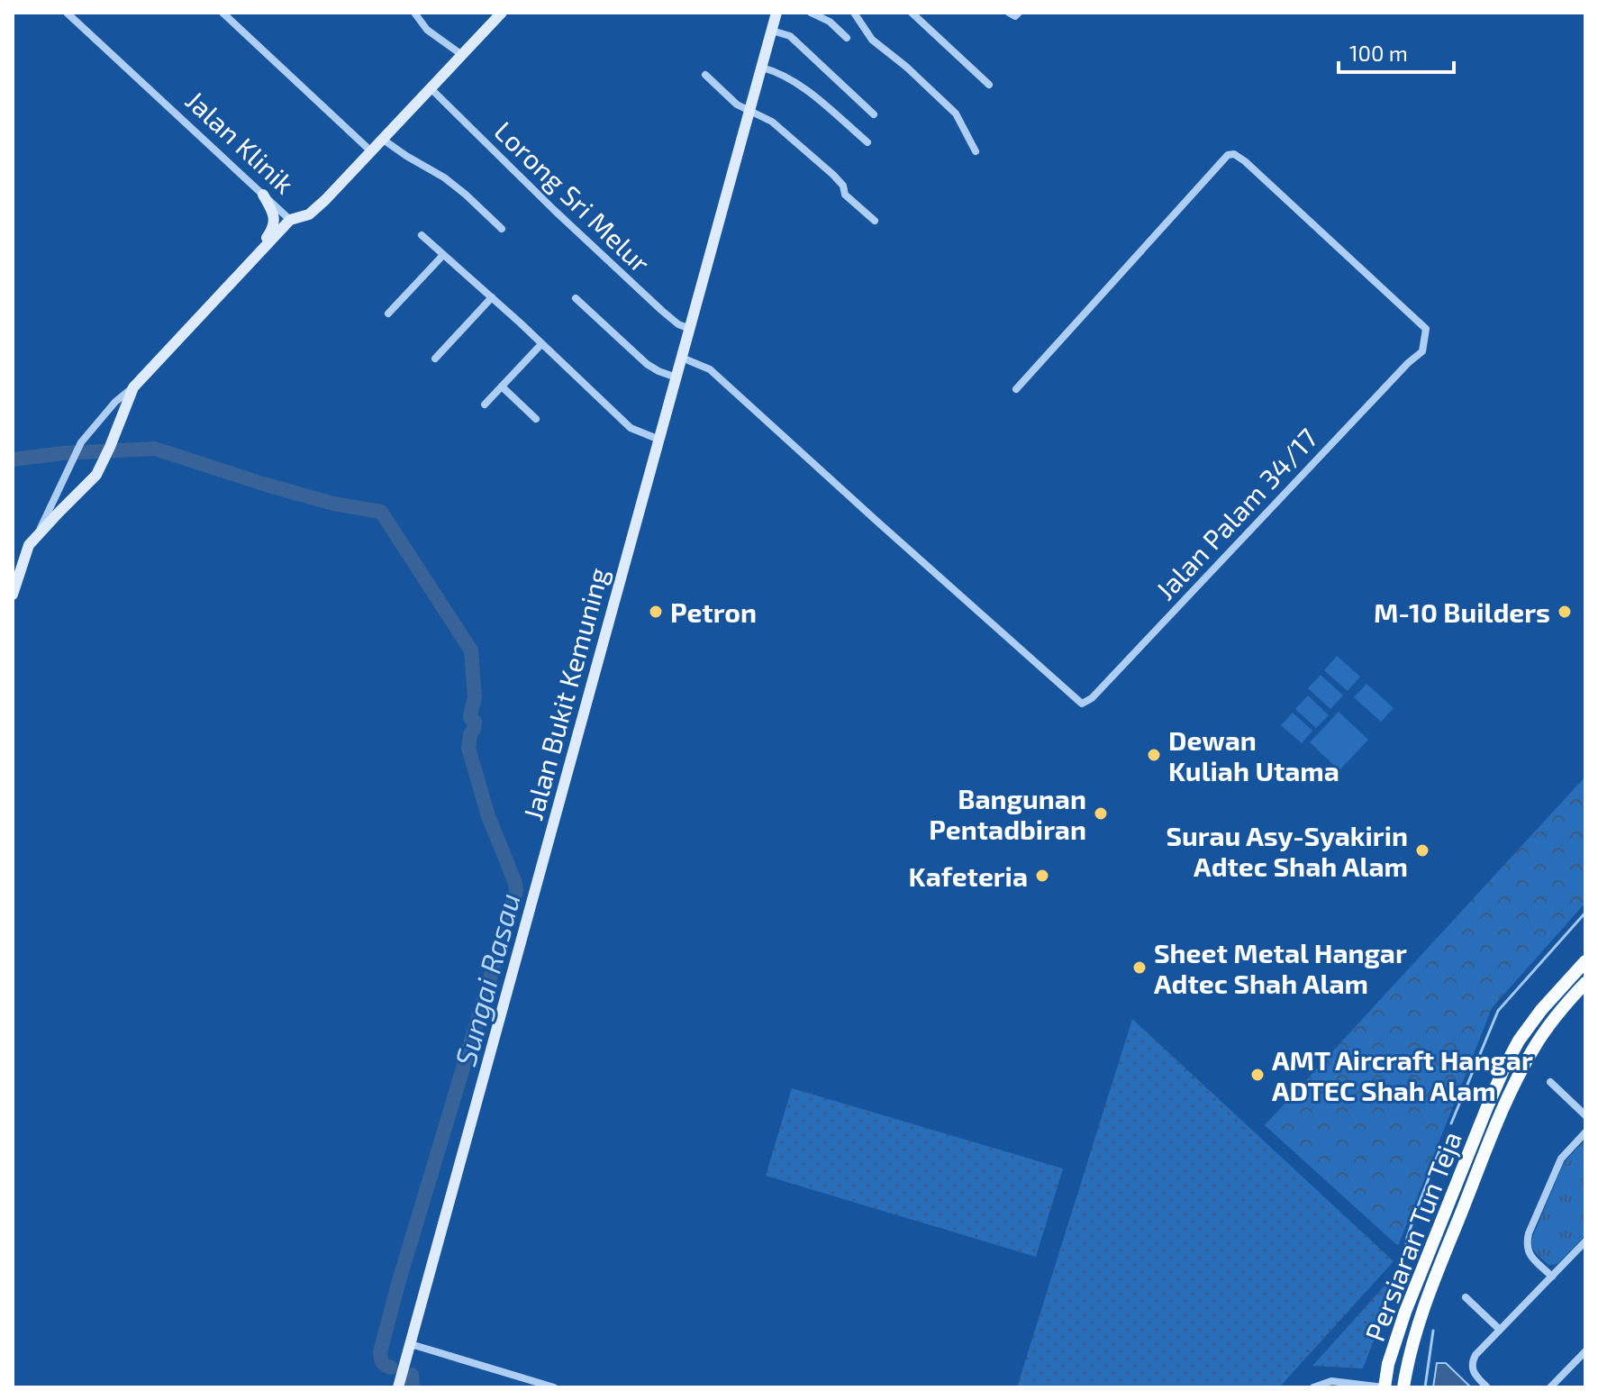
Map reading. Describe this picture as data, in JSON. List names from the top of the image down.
{
  "streets": {
    "main road": ["Jalan Klinik", "Jalan Bukit Kemuning", "Persiaran Tun Teja"],
    "street": ["Lorong Sri Melur", "Jalan Palam 34/17"]
  },
  "crossings": [
    ["Jalan Klinik", "Lorong Sri Melur"],
    ["Lorong Sri Melur", "Jalan Bukit Kemuning"],
    ["Jalan Palam 34/17", "Jalan Bukit Kemuning"]
  ],
  "water": ["Sungai Rasau"],
  "places": [
    "Petron",
    "M-10 Builders",
    "Dewan Kuliah Utama",
    "Bangunan Pentadbiran",
    "Surau Asy-Syakirin Adtec Shah Alam",
    "Kafeteria",
    "Sheet Metal Hangar Adtec Shah Alam",
    "AMT Aircraft Hangar ADTEC Shah Alam"
  ],
  "scale_bar": "100 m"
}
